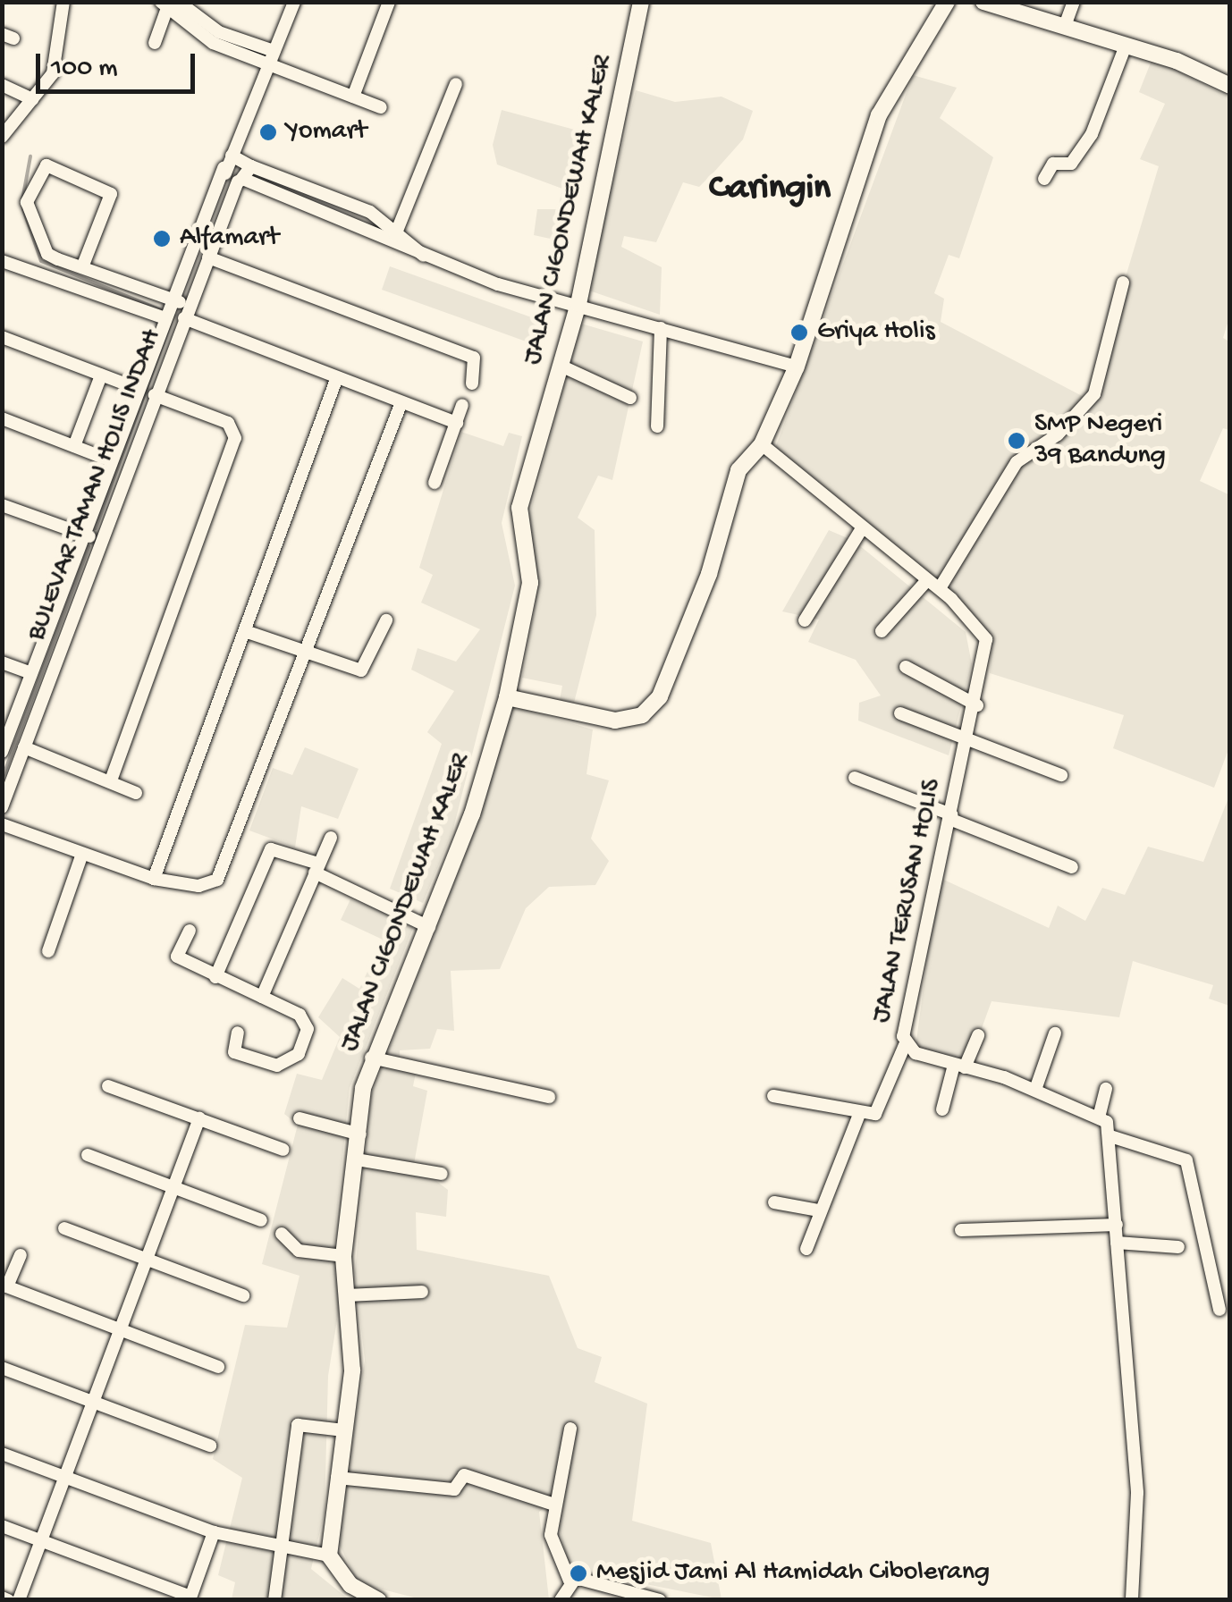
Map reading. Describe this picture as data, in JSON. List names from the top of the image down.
{
  "streets": {
    "main road": ["JALAN CIGONDEWAH KALER"],
    "street": ["BULEVAR TAMAN HOLIS INDAH", "JALAN TERUSAN HOLIS"]
  },
  "districts": ["Caringin"],
  "places": [
    "Yomart",
    "Alfamart",
    "Griya Holis",
    "SMP Negeri 39 Bandung",
    "Mesjid Jami Al Hamidah Cibolerang"
  ],
  "scale_bar": "100 m"
}
